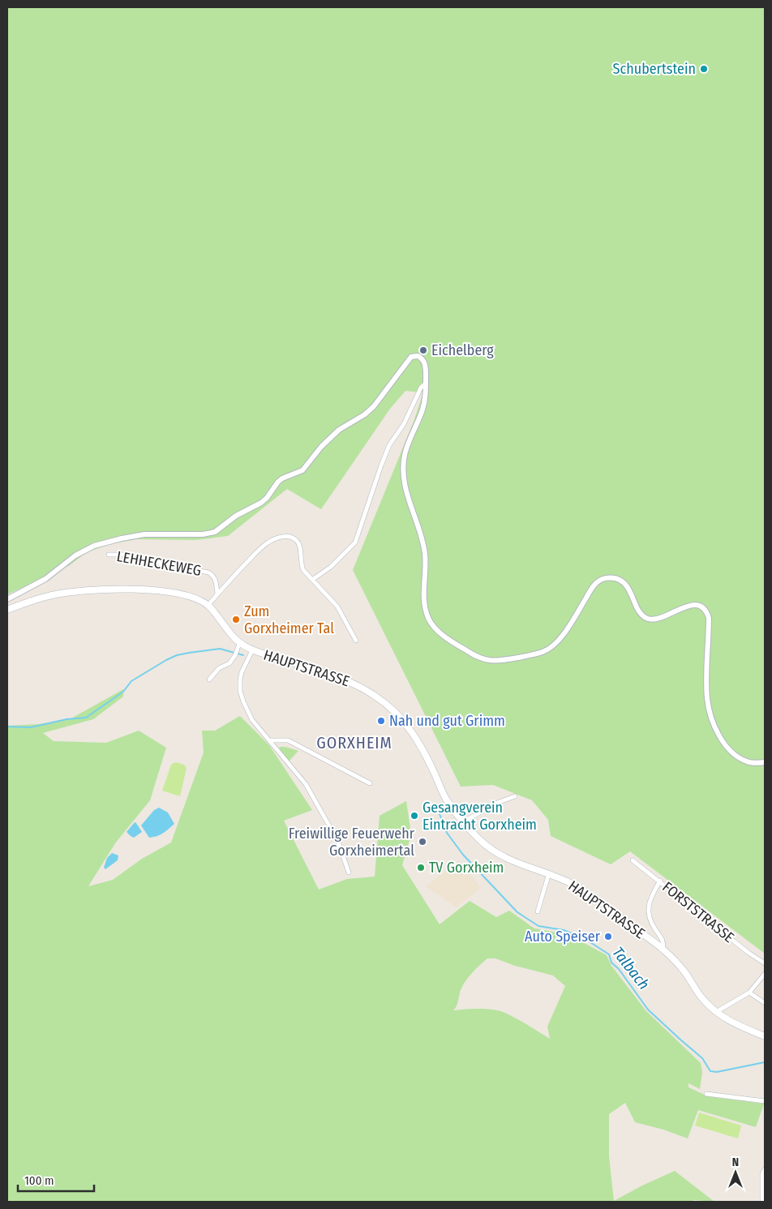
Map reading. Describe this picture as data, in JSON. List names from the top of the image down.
{
  "streets": {
    "main road": ["HAUPTSTRASSE"],
    "street": ["LEHHECKEWEG", "FORSTSTRASSE"]
  },
  "districts": ["GORXHEIM"],
  "water": ["Talbach"],
  "places": [
    "Schubertstein",
    "Eichelberg",
    "Zum Gorxheimer Tal",
    "Nah und gut Grimm",
    "Gesangverein Eintracht Gorxheim",
    "Freiwillige Feuerwehr Gorxheimertal",
    "TV Gorxheim",
    "Auto Speiser"
  ],
  "scale_bar": "100 m",
  "north": "top"
}
